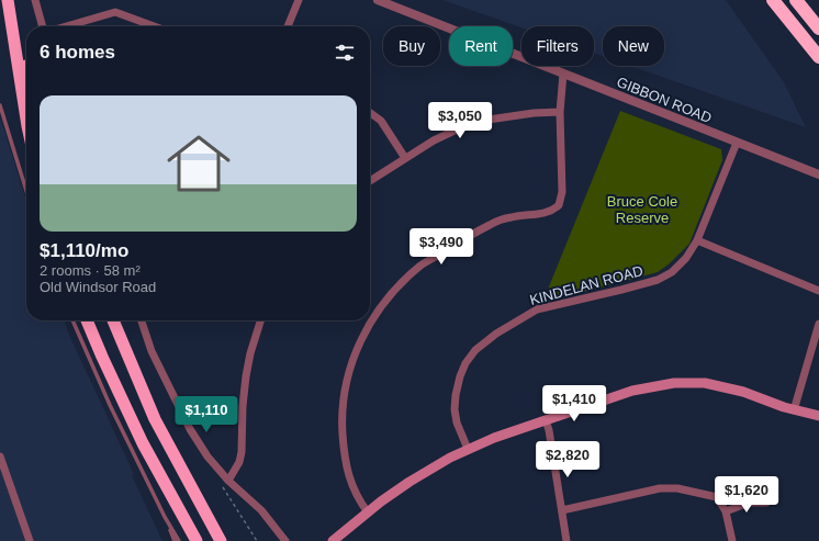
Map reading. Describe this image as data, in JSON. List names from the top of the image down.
{
  "streets": {
    "street": ["GIBBON ROAD", "KINDELAN ROAD"]
  },
  "crossings": [
    ["GIBBON ROAD", "KINDELAN ROAD"]
  ],
  "parks": ["Bruce Cole Reserve"],
  "page": {
    "chip": [
      "Buy",
      "Rent",
      "Filters",
      "New"
    ],
    "heading": "6 homes",
    "list": [
      {
        "name": "$1,110/mo",
        "note": "2 rooms · 58 m² · Old Windsor Road"
      }
    ],
    "price": [
      "$3,050",
      "$3,490",
      "$1,410",
      "$1,110",
      "$2,820",
      "$1,620"
    ]
  }
}
